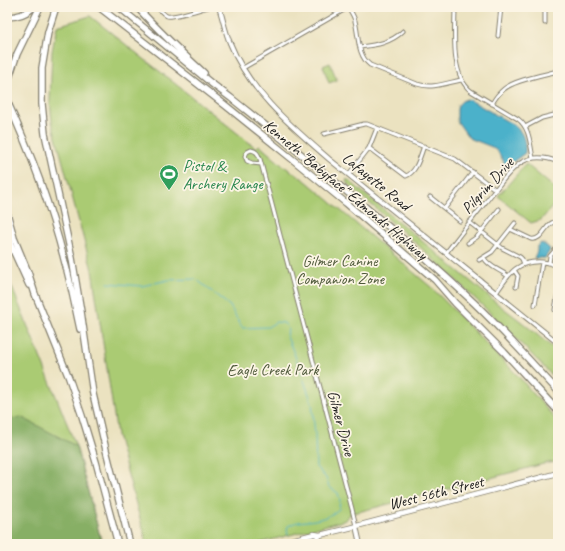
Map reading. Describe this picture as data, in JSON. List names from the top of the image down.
{
  "streets": {
    "highway": ["Kenneth \"Babyface\" Edmonds Highway"],
    "main road": ["Lafayette Road", "West 56th Street"],
    "street": ["Pilgrim Drive", "Gilmer Drive"]
  },
  "crossings": [
    ["Lafayette Road", "Pilgrim Drive"],
    ["Gilmer Drive", "West 56th Street"]
  ],
  "parks": ["Gilmer Canine Companion Zone", "Eagle Creek Park"],
  "places": {
    "sports": ["Pistol & Archery Range"]
  }
}
